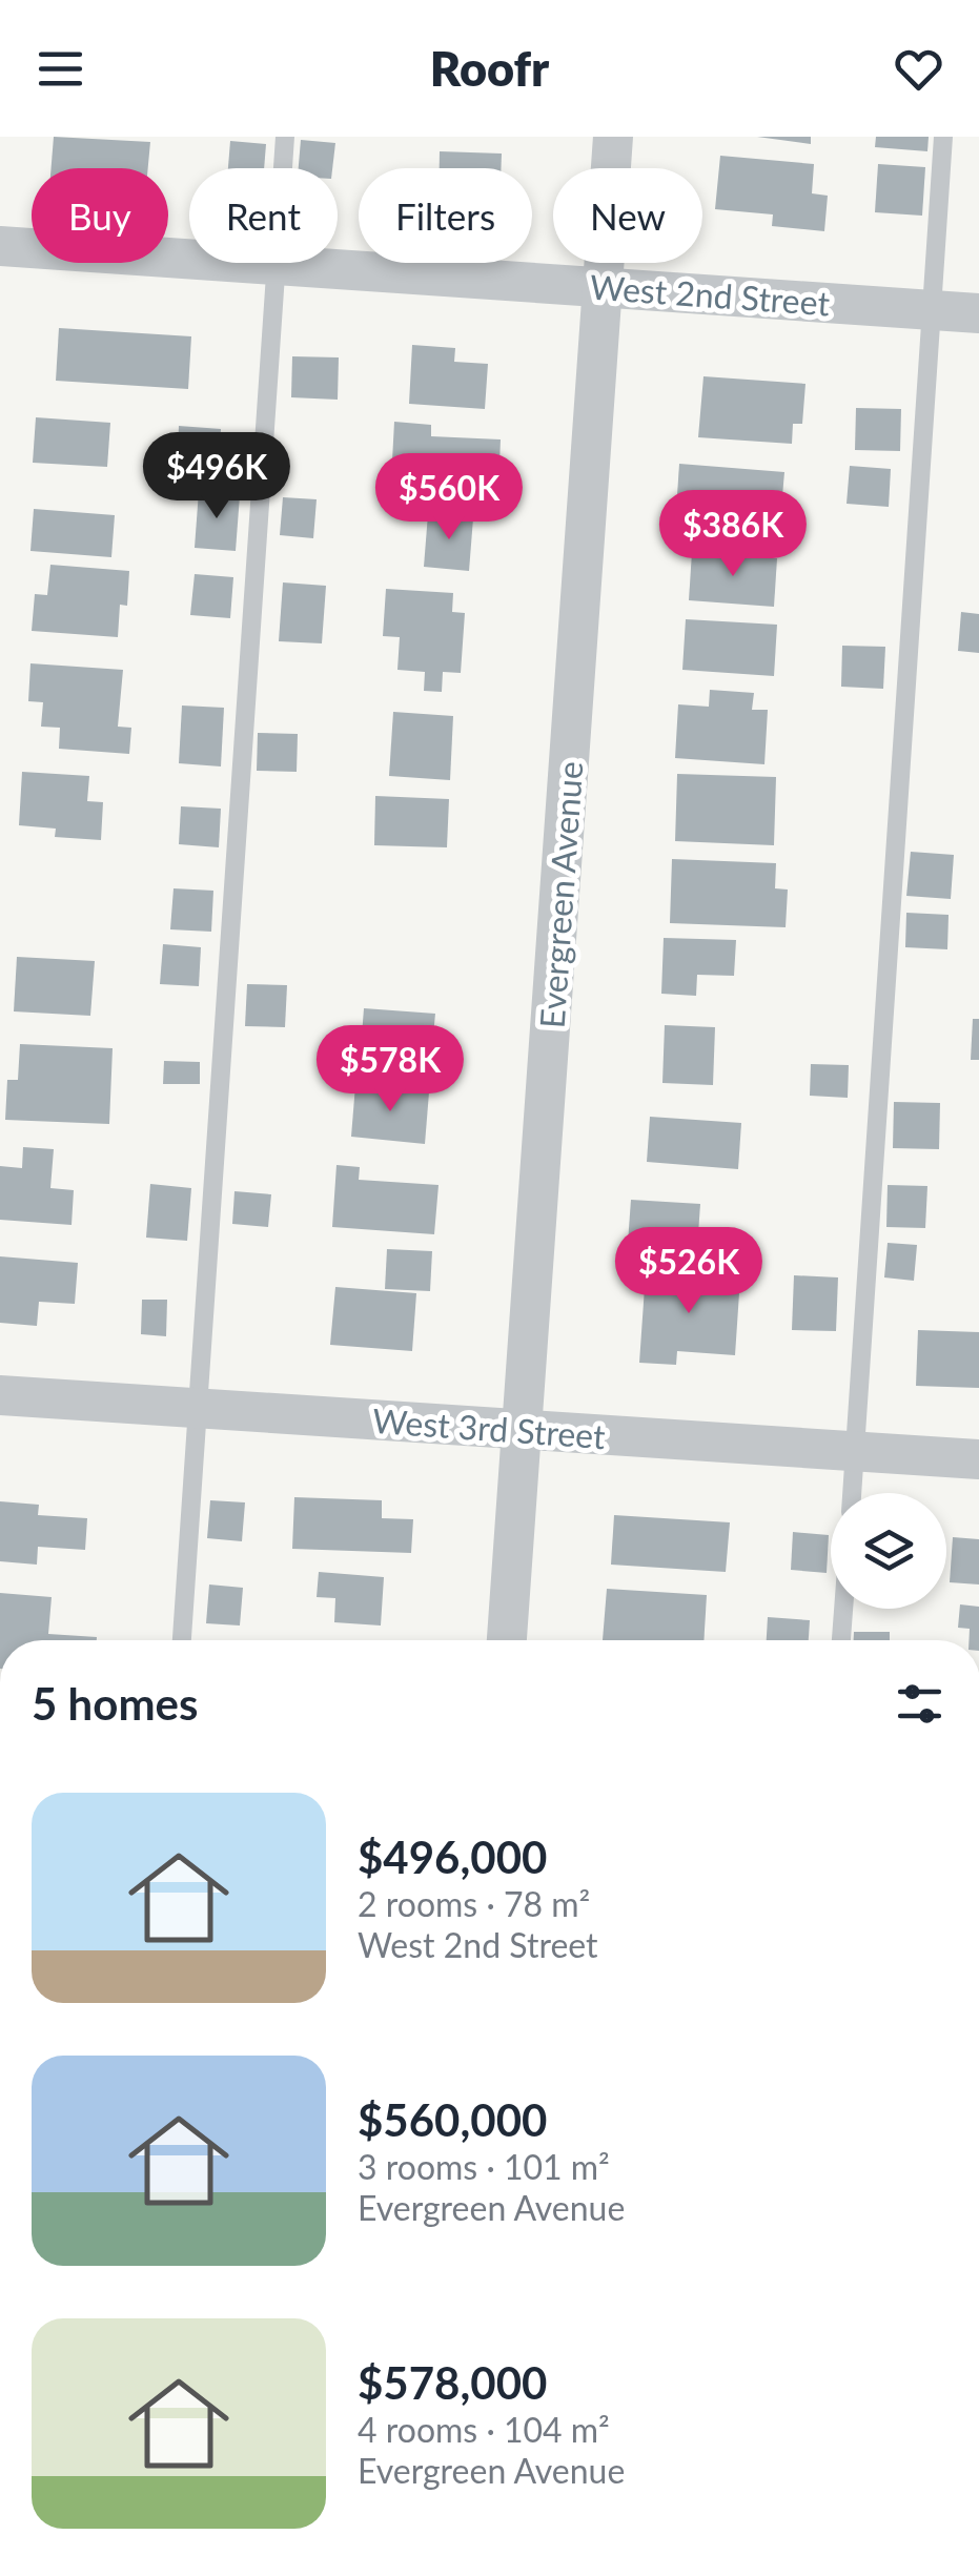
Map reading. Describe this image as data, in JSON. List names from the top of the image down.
{
  "streets": {
    "street": ["West 2nd Street", "Evergreen Avenue", "West 3rd Street"]
  },
  "crossings": [
    ["West 2nd Street", "Evergreen Avenue"],
    ["Evergreen Avenue", "West 3rd Street"]
  ],
  "page": {
    "header": "Roofr",
    "chip": [
      "Buy",
      "Rent",
      "Filters",
      "New"
    ],
    "price": [
      "$496K",
      "$560K",
      "$386K",
      "$578K",
      "$526K"
    ],
    "heading": "5 homes",
    "list": [
      {
        "name": "$496,000",
        "note": "2 rooms · 78 m² · West 2nd Street"
      },
      {
        "name": "$560,000",
        "note": "3 rooms · 101 m² · Evergreen Avenue"
      },
      {
        "name": "$578,000",
        "note": "4 rooms · 104 m² · Evergreen Avenue"
      }
    ]
  }
}
